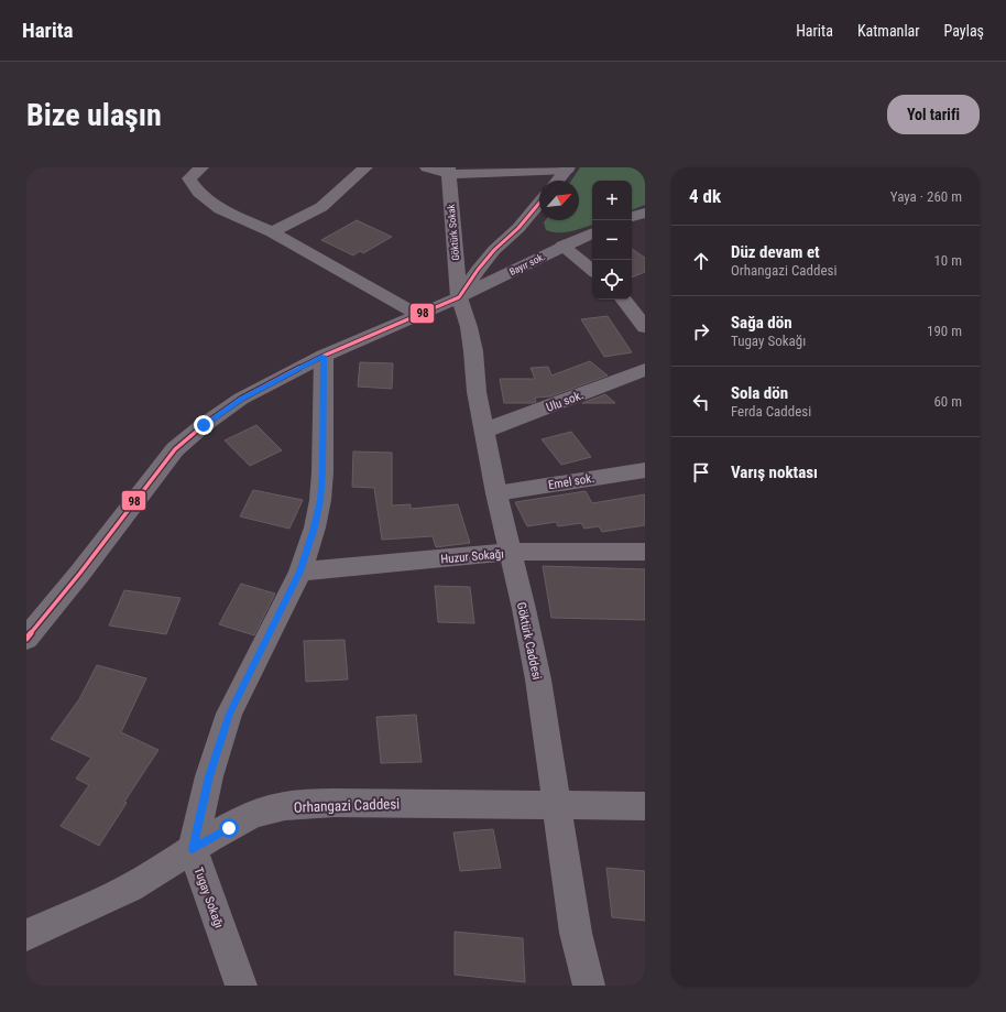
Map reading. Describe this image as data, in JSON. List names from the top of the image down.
{
  "streets": {
    "street": [
      "Göktürk Sokak",
      "Bayır sok.",
      "Ulu sok.",
      "Emel sok.",
      "Huzur Sokağı",
      "Göktürk Caddesi",
      "Orhangazi Caddesi",
      "Tugay Sokağı"
    ]
  },
  "crossings": [
    ["Göktürk Sokak", "Bayır sok."],
    ["Göktürk Sokak", "Göktürk Caddesi"],
    ["Bayır sok.", "Göktürk Caddesi"],
    ["Ulu sok.", "Göktürk Caddesi"],
    ["Emel sok.", "Göktürk Caddesi"],
    ["Huzur Sokağı", "Göktürk Caddesi"],
    ["Göktürk Caddesi", "Orhangazi Caddesi"],
    ["Orhangazi Caddesi", "Tugay Sokağı"]
  ],
  "lines": ["transit line 98"],
  "north": "top right",
  "page": {
    "header": "Harita",
    "nav": ["Harita", "Katmanlar", "Paylaş"],
    "buttons": "Yol tarifi",
    "title": "Bize ulaşın",
    "heading": ["4 dk", "Yaya · 260 m"],
    "map_buttons": ["+", "−"],
    "list": [
      ["Düz devam et", "Orhangazi Caddesi", "10 m"],
      ["Sağa dön", "Tugay Sokağı", "190 m"],
      ["Sola dön", "Ferda Caddesi", "60 m"],
      "Varış noktası"
    ]
  }
}
